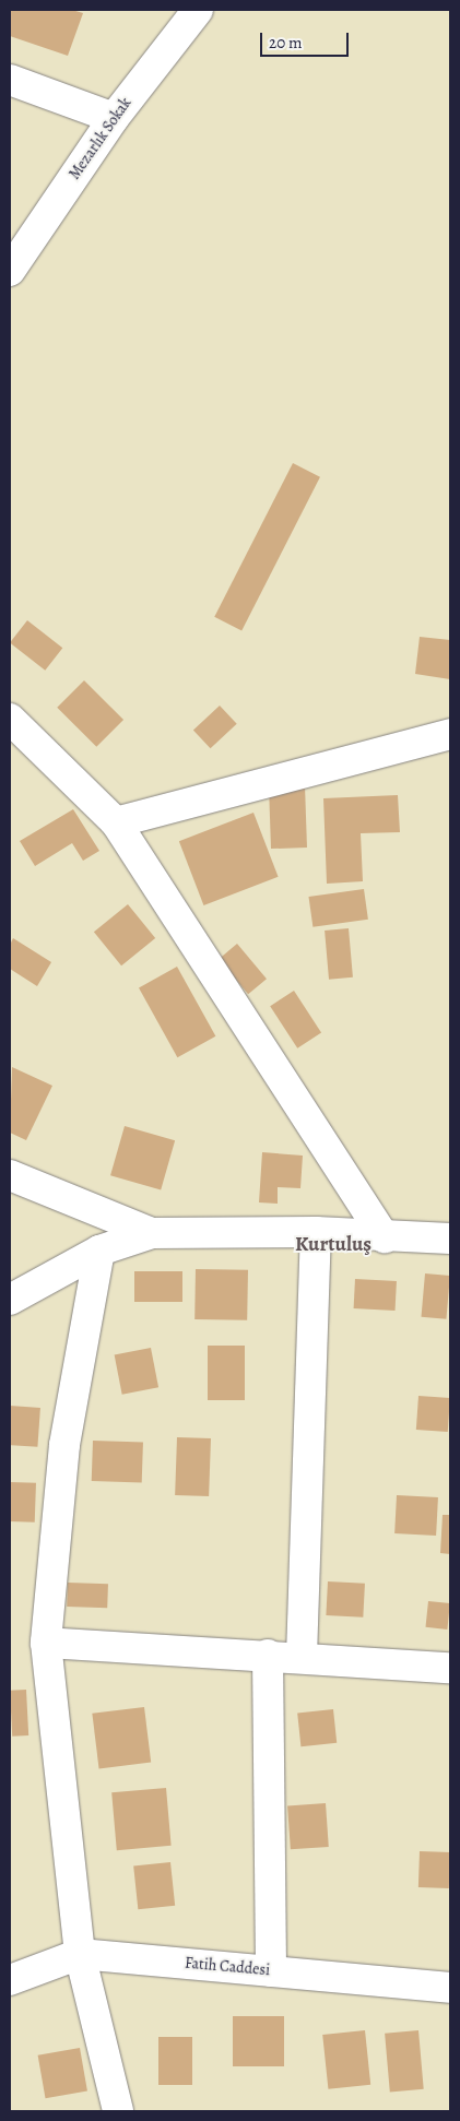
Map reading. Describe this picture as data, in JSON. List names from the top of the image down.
{
  "streets": {
    "street": ["Mezarlık Sokak", "Fatih Caddesi"]
  },
  "districts": ["Kurtuluş"],
  "scale_bar": "20 m"
}
